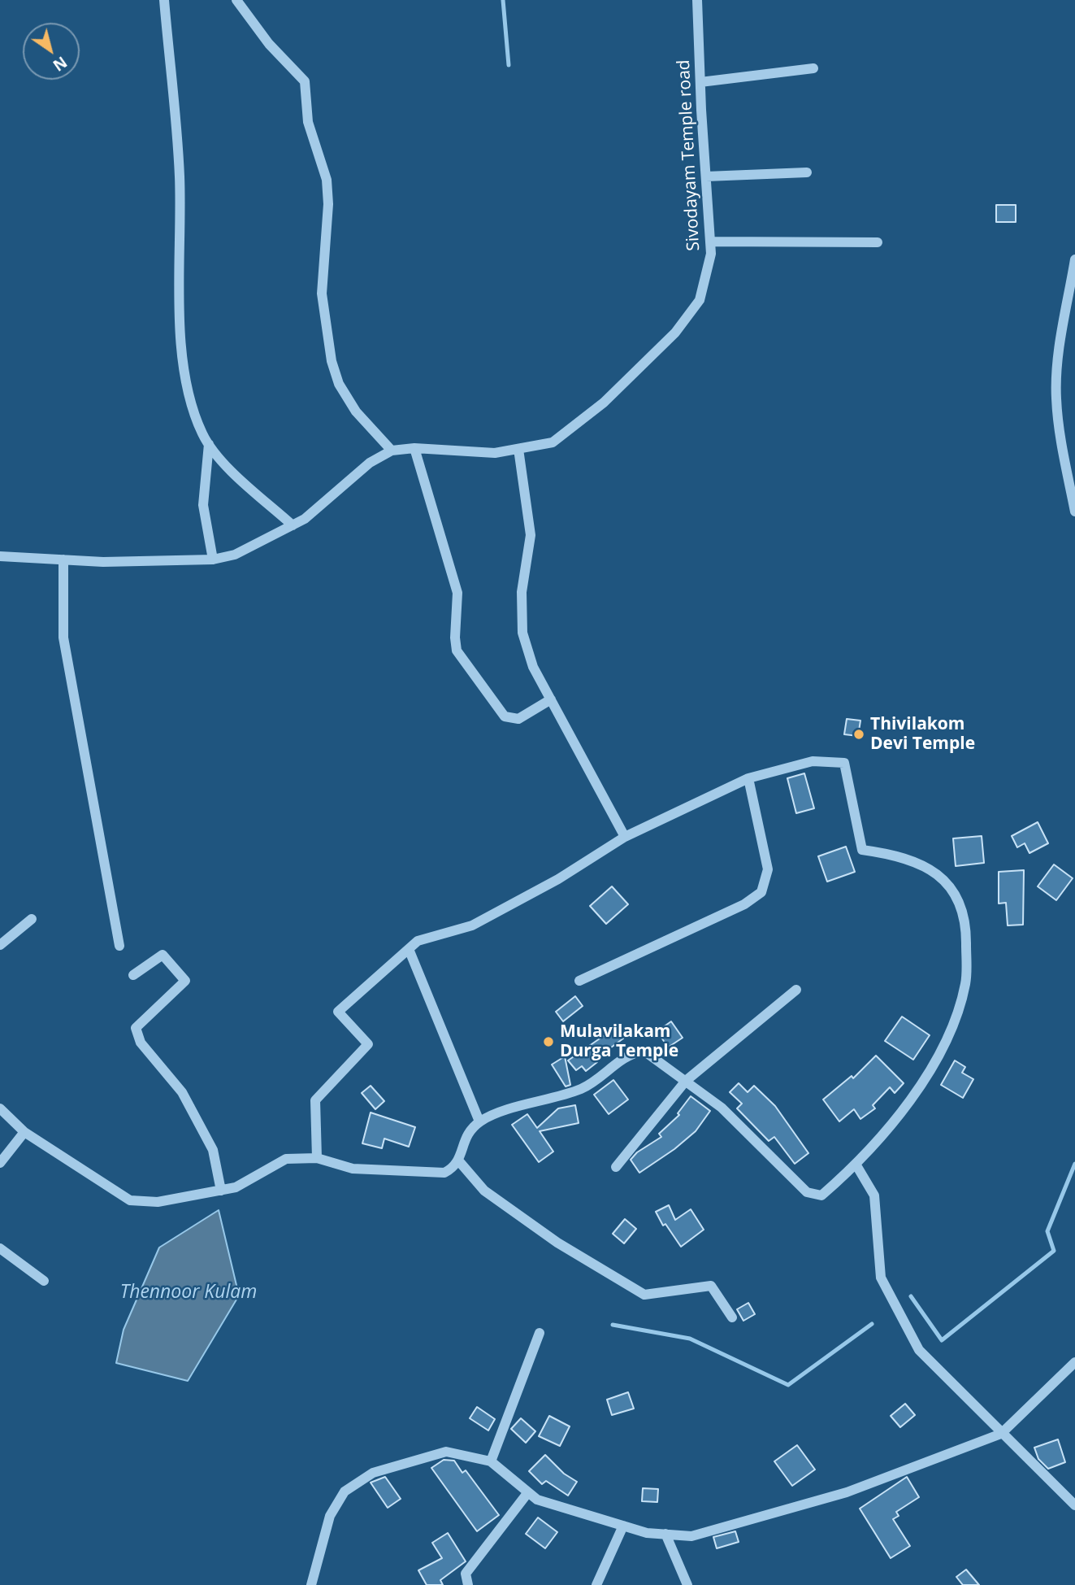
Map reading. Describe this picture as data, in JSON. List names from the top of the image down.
{
  "streets": {
    "street": ["Sivodayam Temple road"]
  },
  "water": ["Thennoor Kulam"],
  "places": ["Thivilakom Devi Temple", "Mulavilakam Durga Temple"],
  "north": "bottom right"
}
